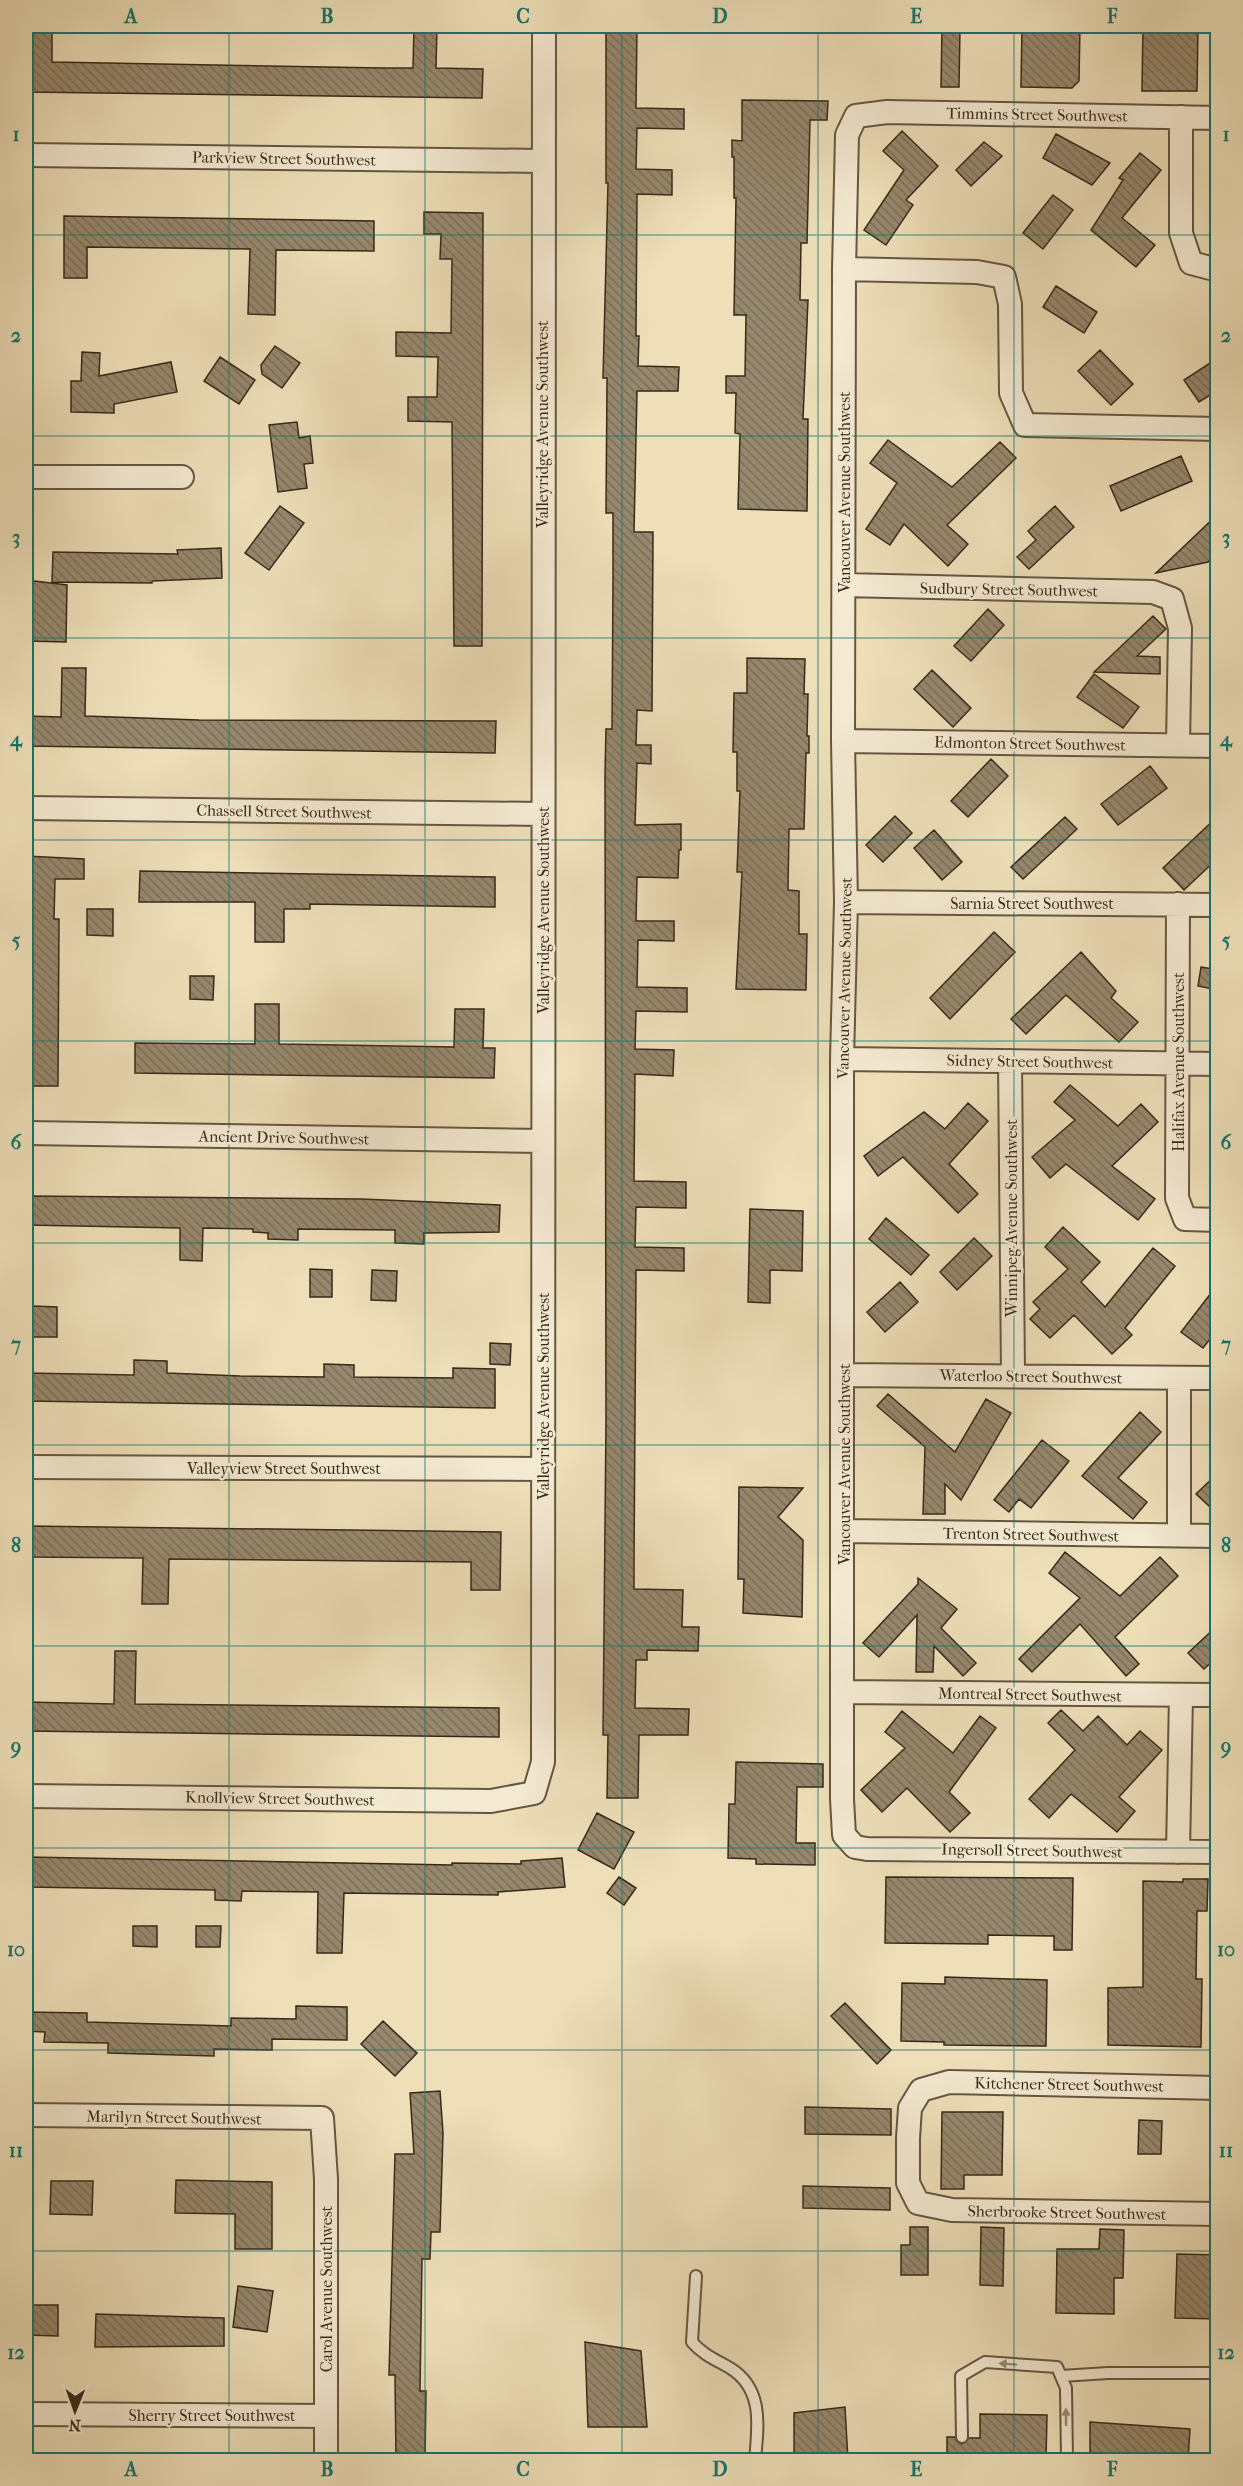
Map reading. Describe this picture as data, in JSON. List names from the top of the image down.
{
  "streets": {
    "street": [
      "Timmins Street Southwest",
      "Parkview Street Southwest",
      "Valleyridge Avenue Southwest",
      "Vancouver Avenue Southwest",
      "Sudbury Street Southwest",
      "Edmonton Street Southwest",
      "Chassell Street Southwest",
      "Sarnia Street Southwest",
      "Sidney Street Southwest",
      "Halifax Avenue Southwest",
      "Ancient Drive Southwest",
      "Winnipeg Avenue Southwest",
      "Waterloo Street Southwest",
      "Valleyview Street Southwest",
      "Trenton Street Southwest",
      "Montreal Street Southwest",
      "Knollview Street Southwest",
      "Ingersoll Street Southwest",
      "Kitchener Street Southwest",
      "Marilyn Street Southwest",
      "Sherbrooke Street Southwest",
      "Carol Avenue Southwest",
      "Sherry Street Southwest"
    ]
  },
  "crossings": [
    ["Timmins Street Southwest", "Vancouver Avenue Southwest"],
    ["Parkview Street Southwest", "Valleyridge Avenue Southwest"],
    ["Valleyridge Avenue Southwest", "Chassell Street Southwest"],
    ["Valleyridge Avenue Southwest", "Ancient Drive Southwest"],
    ["Valleyridge Avenue Southwest", "Valleyview Street Southwest"],
    ["Valleyridge Avenue Southwest", "Knollview Street Southwest"],
    ["Vancouver Avenue Southwest", "Sudbury Street Southwest"],
    ["Vancouver Avenue Southwest", "Edmonton Street Southwest"],
    ["Vancouver Avenue Southwest", "Sarnia Street Southwest"],
    ["Vancouver Avenue Southwest", "Sidney Street Southwest"],
    ["Vancouver Avenue Southwest", "Waterloo Street Southwest"],
    ["Vancouver Avenue Southwest", "Trenton Street Southwest"],
    ["Vancouver Avenue Southwest", "Montreal Street Southwest"],
    ["Vancouver Avenue Southwest", "Ingersoll Street Southwest"],
    ["Sudbury Street Southwest", "Edmonton Street Southwest"],
    ["Sarnia Street Southwest", "Halifax Avenue Southwest"],
    ["Sidney Street Southwest", "Halifax Avenue Southwest"],
    ["Sidney Street Southwest", "Winnipeg Avenue Southwest"],
    ["Winnipeg Avenue Southwest", "Waterloo Street Southwest"],
    ["Kitchener Street Southwest", "Sherbrooke Street Southwest"],
    ["Marilyn Street Southwest", "Carol Avenue Southwest"],
    ["Carol Avenue Southwest", "Sherry Street Southwest"]
  ],
  "north": "bottom",
  "grid": {
    "columns": [
      "A",
      "B",
      "C",
      "D",
      "E",
      "F"
    ],
    "rows": [
      "1",
      "2",
      "3",
      "4",
      "5",
      "6",
      "7",
      "8",
      "9",
      "10",
      "11",
      "12"
    ]
  }
}
